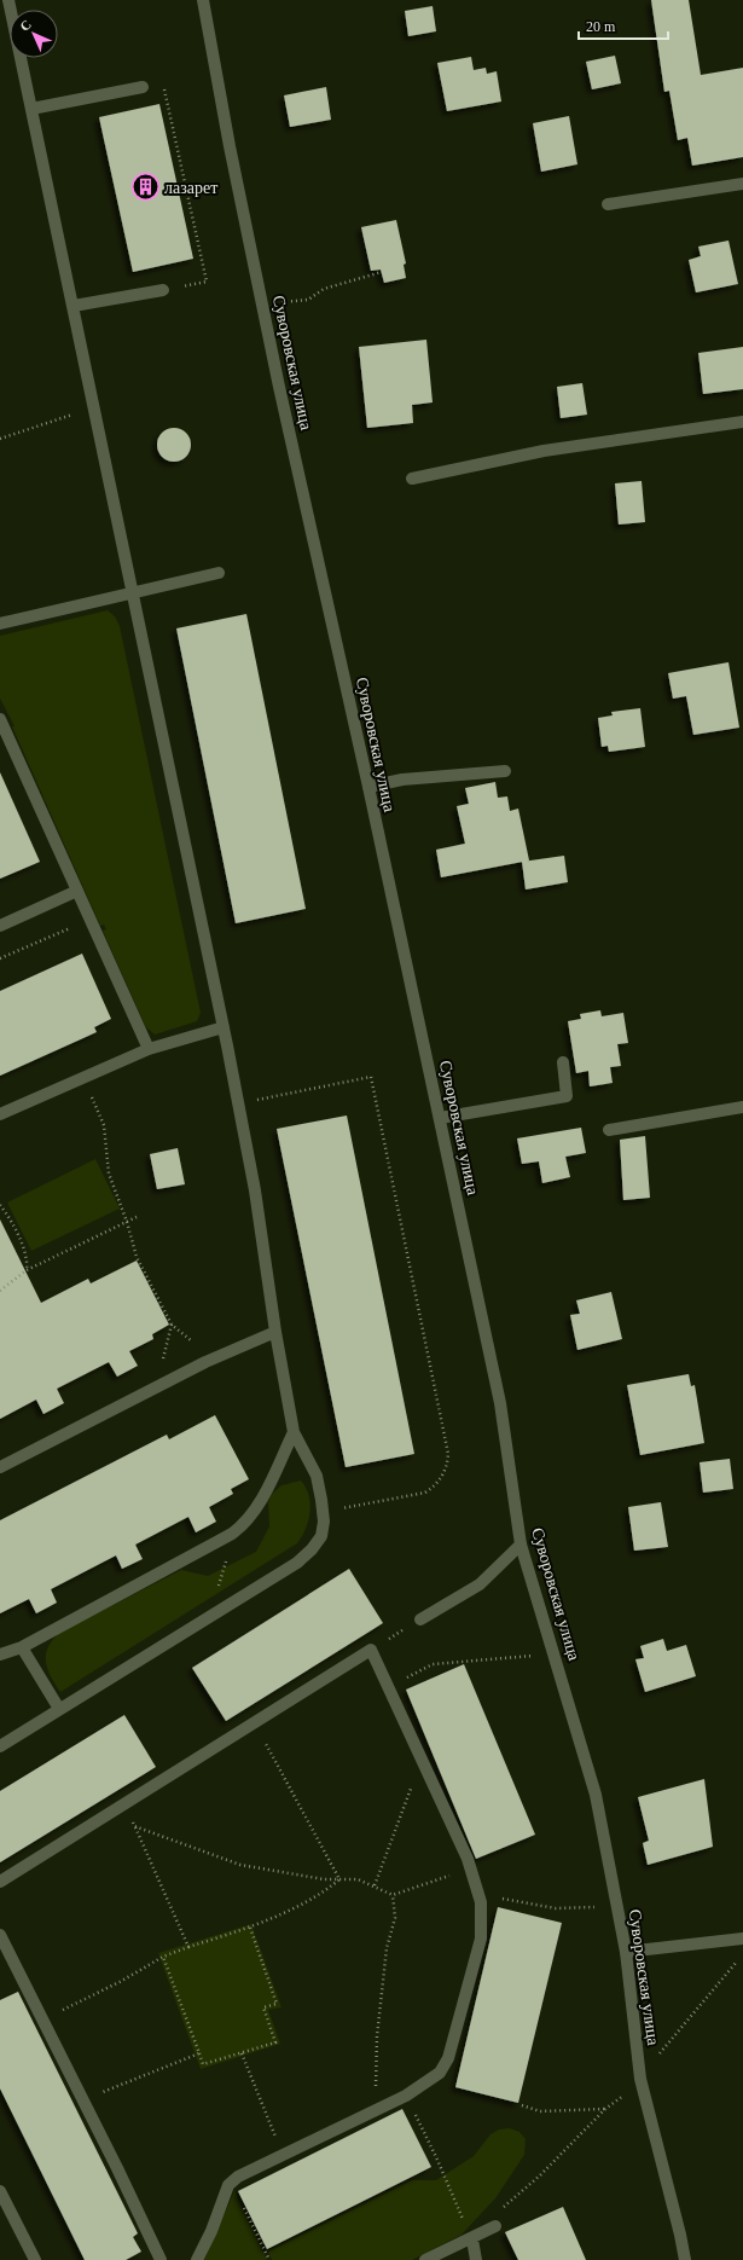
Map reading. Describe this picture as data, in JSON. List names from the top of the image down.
{
  "streets": {
    "street": ["Суворовская улица"]
  },
  "places": {
    "building": ["лазарет"]
  },
  "scale_bar": "20 m",
  "north": "top left"
}
